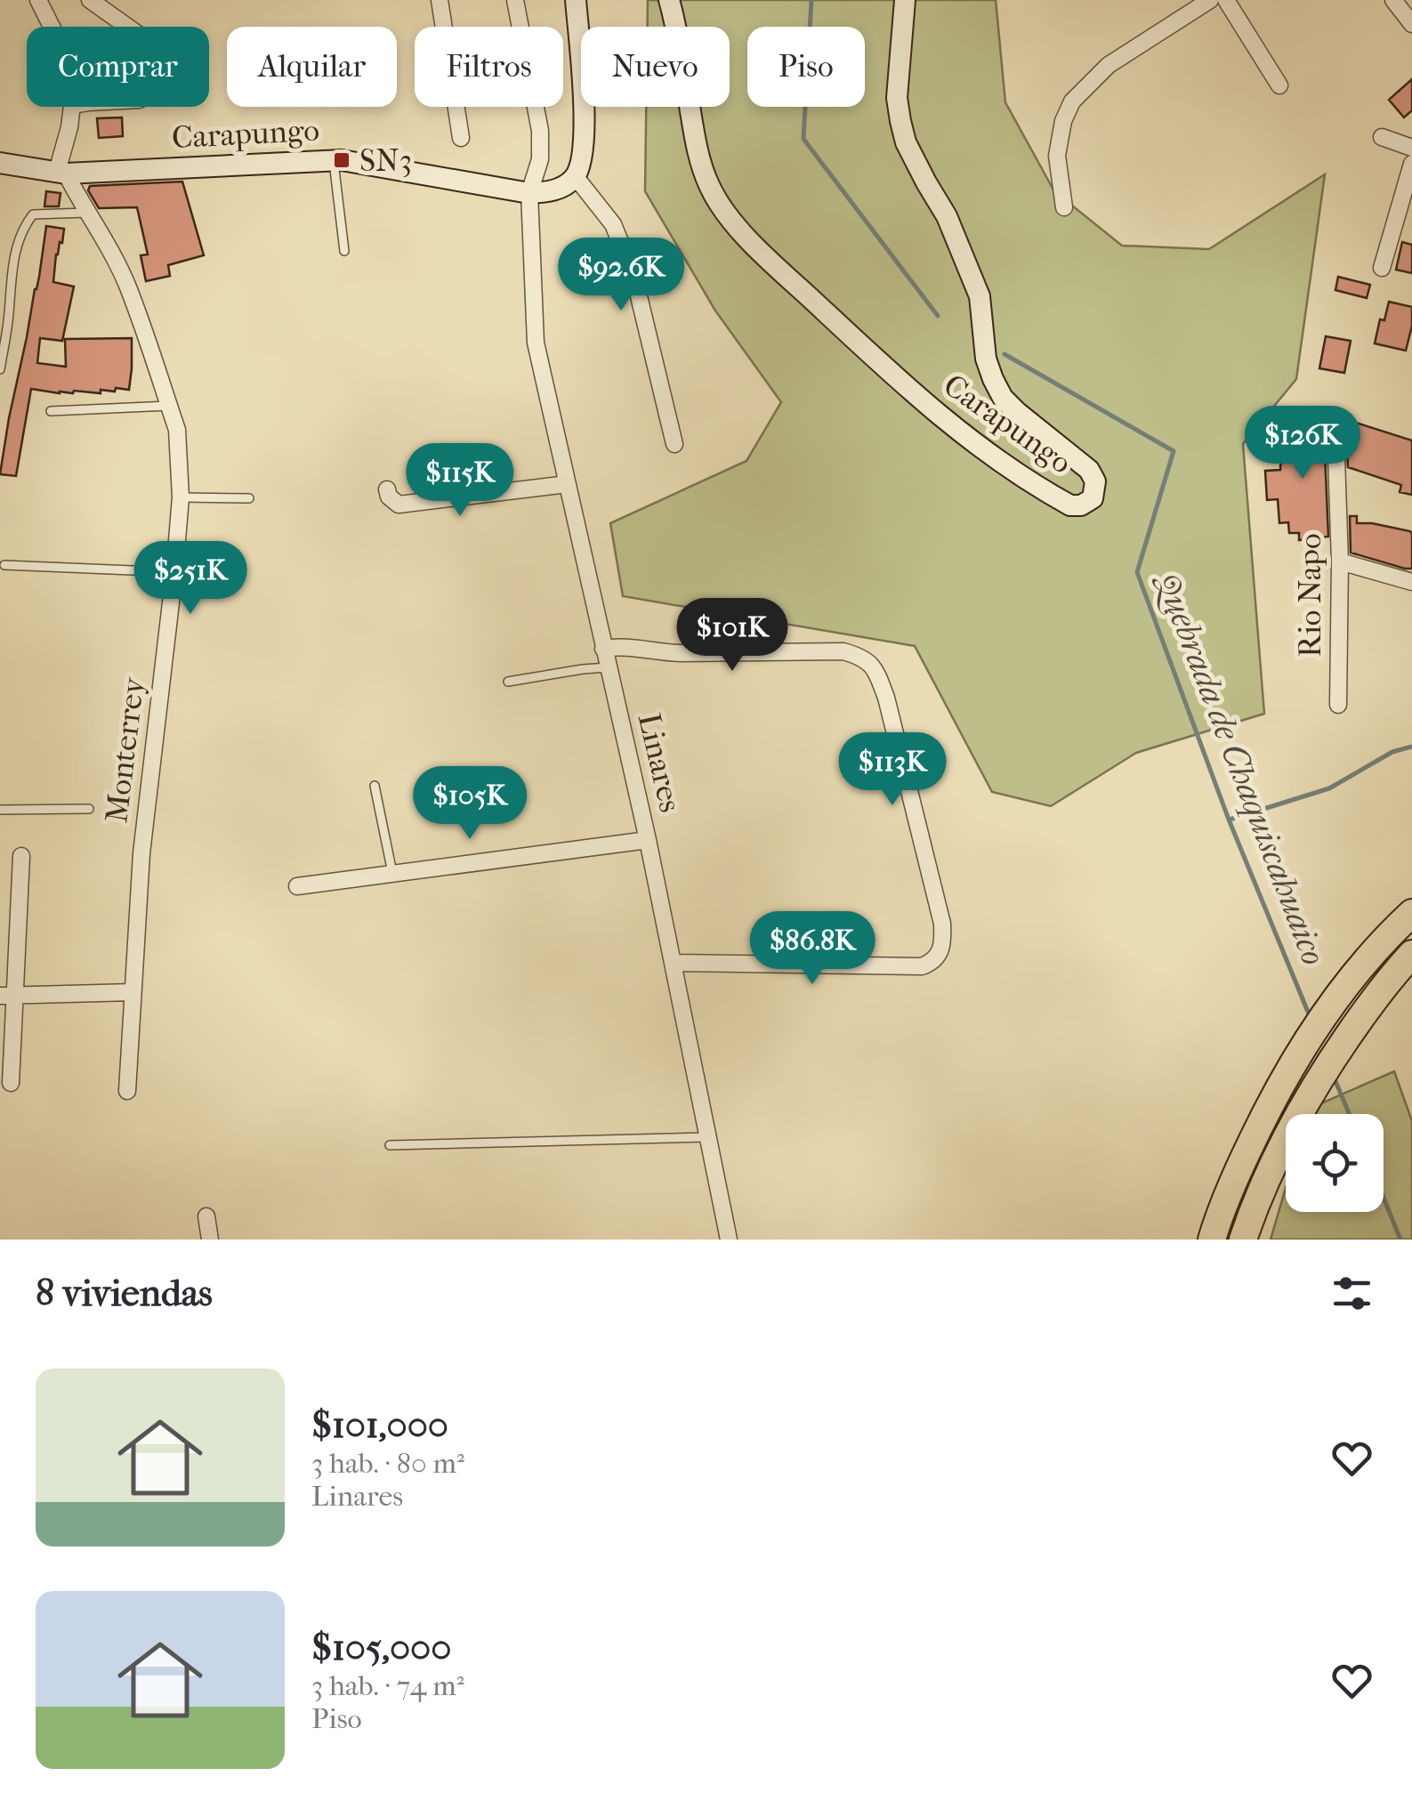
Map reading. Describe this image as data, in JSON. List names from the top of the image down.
{
  "streets": {
    "street": [
      "Carapungo",
      "Rio Napo",
      "Monterrey",
      "Linares"
    ]
  },
  "crossings": [
    ["Carapungo", "Monterrey"],
    ["Carapungo", "Linares"]
  ],
  "water": ["Quebrada de Chaquiscahuaico"],
  "places": {
    "transit": ["SN3"]
  },
  "page": {
    "chip": [
      "Comprar",
      "Alquilar",
      "Filtros",
      "Nuevo",
      "Piso"
    ],
    "price": [
      "$92.6K",
      "$126K",
      "$115K",
      "$251K",
      "$101K",
      "$113K",
      "$105K",
      "$86.8K"
    ],
    "heading": "8 viviendas",
    "list": [
      {
        "name": "$101,000",
        "note": "3 hab. · 80 m² · Linares"
      },
      {
        "name": "$105,000",
        "note": "3 hab. · 74 m² · Piso"
      }
    ]
  }
}
